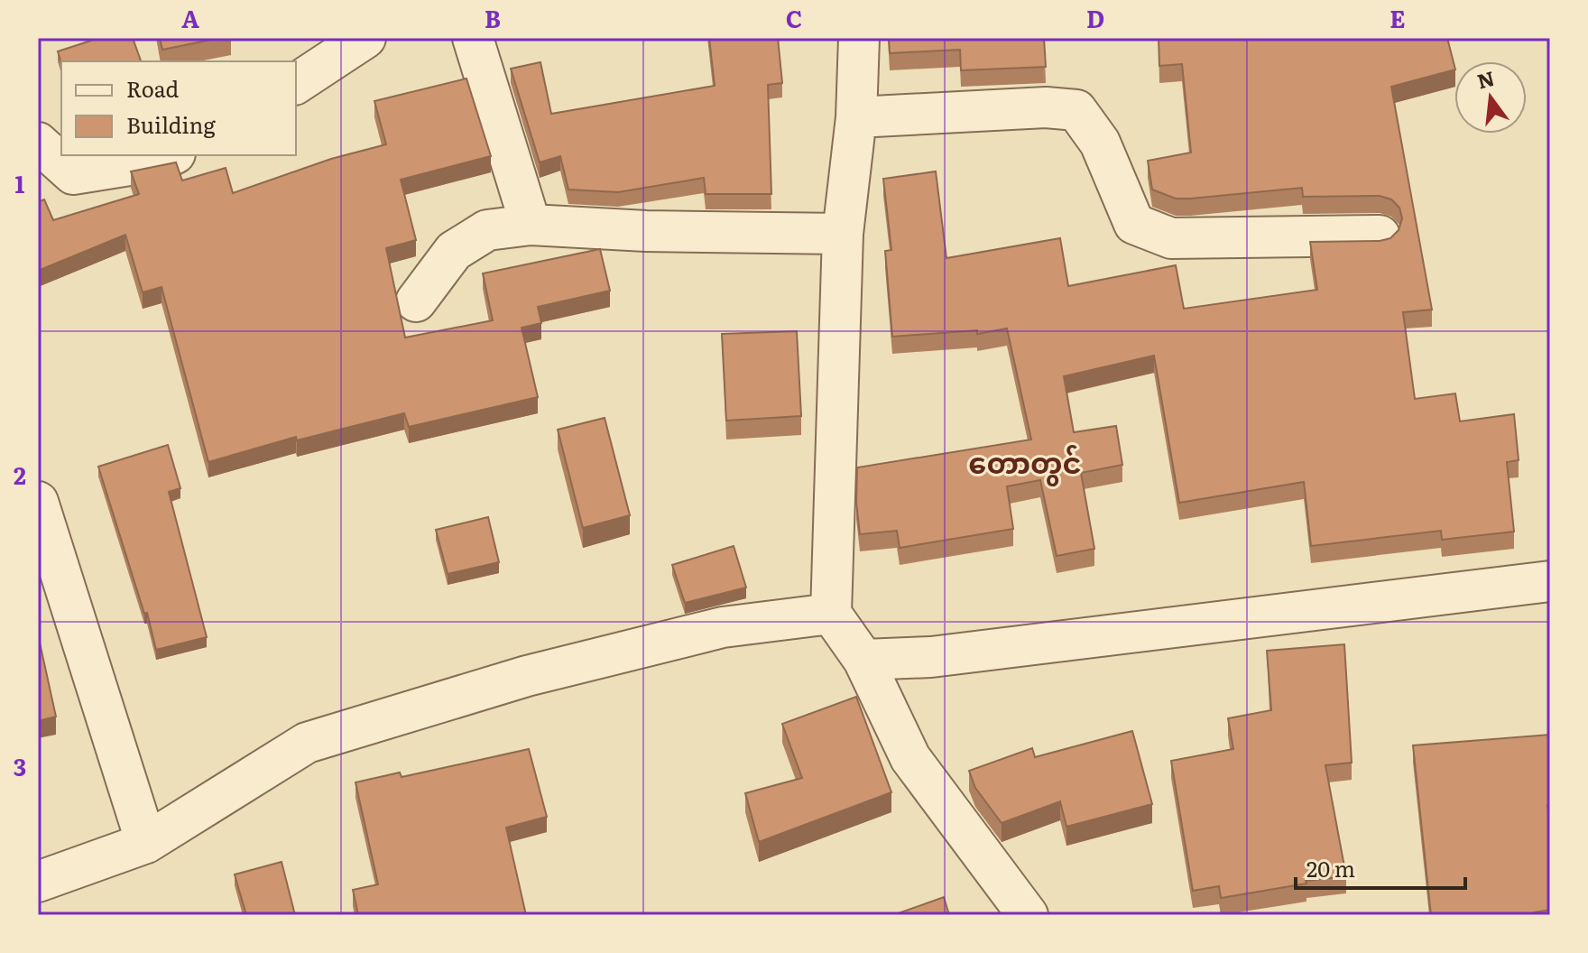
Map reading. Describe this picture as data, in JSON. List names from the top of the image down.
{
  "districts": ["တောတွင်"],
  "legend": ["Road", "Building"],
  "scale_bar": "20 m",
  "north": "top",
  "grid": {
    "columns": [
      "A",
      "B",
      "C",
      "D",
      "E"
    ],
    "rows": ["1", "2", "3"]
  }
}
